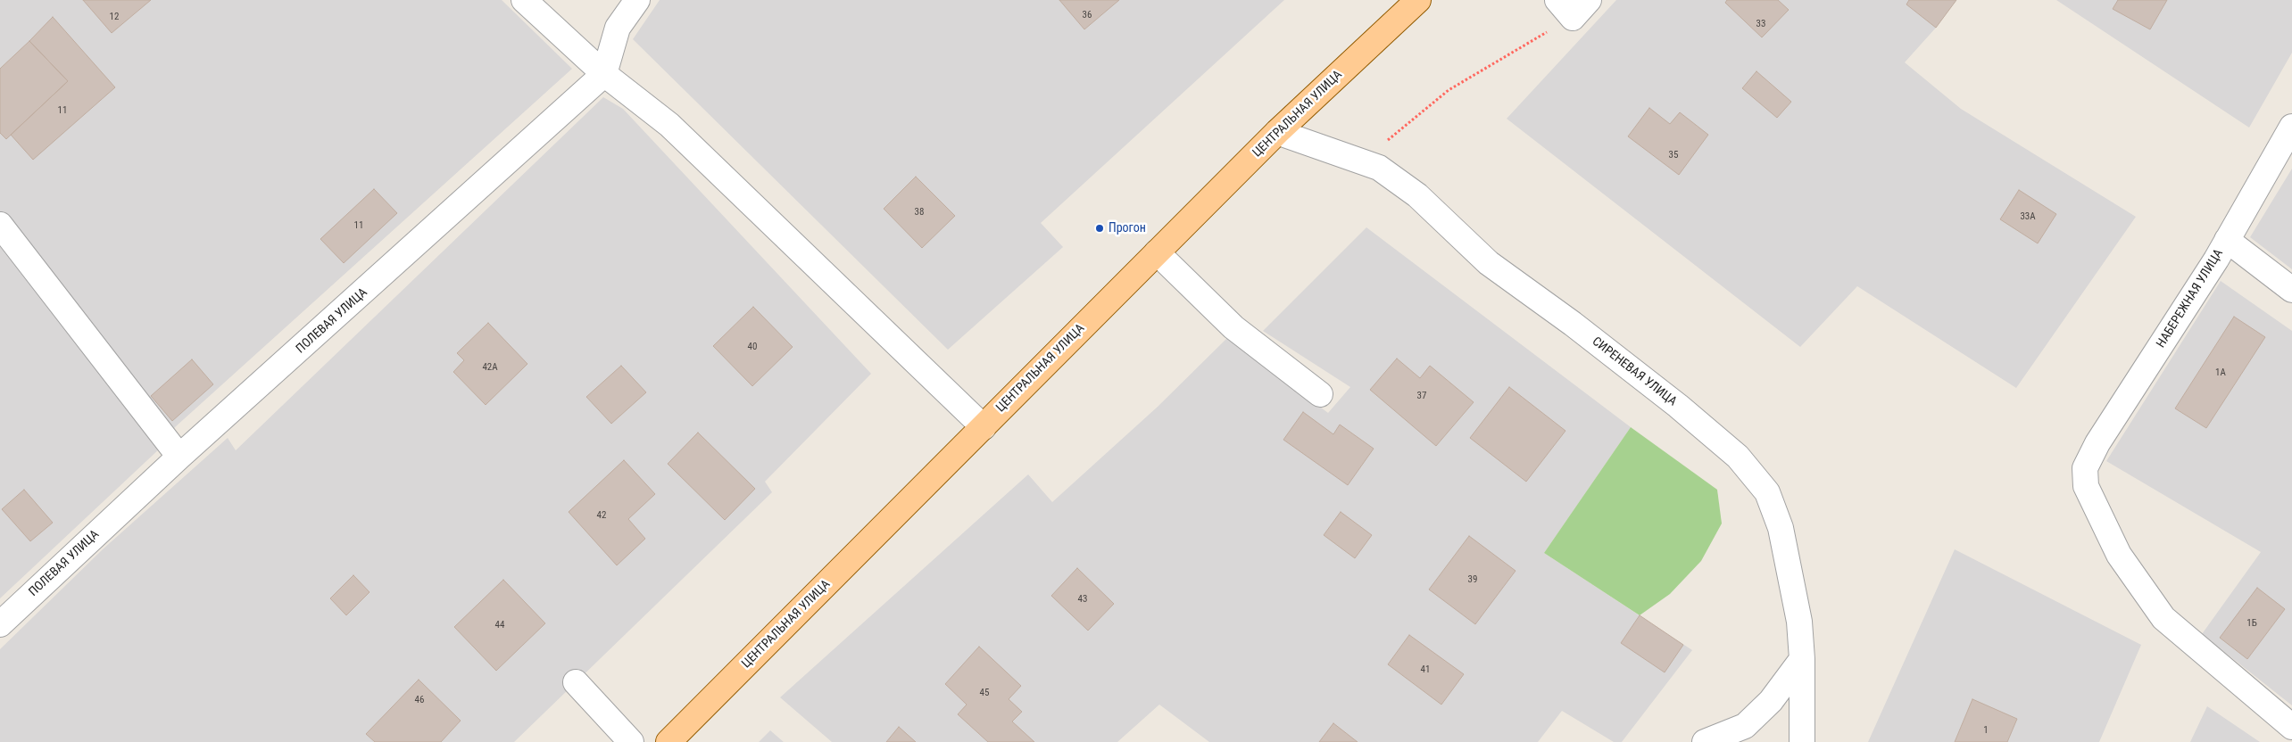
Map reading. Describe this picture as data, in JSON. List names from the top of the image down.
{
  "streets": {
    "main road": ["ЦЕНТРАЛЬНАЯ УЛИЦА"],
    "street": ["НАБЕРЕЖНАЯ УЛИЦА", "ПОЛЕВАЯ УЛИЦА", "СИРЕНЕВАЯ УЛИЦА"]
  },
  "crossings": [
    ["ЦЕНТРАЛЬНАЯ УЛИЦА", "СИРЕНЕВАЯ УЛИЦА"]
  ],
  "places": ["Прогон"],
  "house_numbers": [
    "36",
    "12",
    "33",
    "11",
    "35",
    "38",
    "33А",
    "11",
    "40",
    "42А",
    "1А",
    "37",
    "42",
    "39",
    "43",
    "1Б",
    "44",
    "41",
    "45",
    "46",
    "1"
  ]
}
